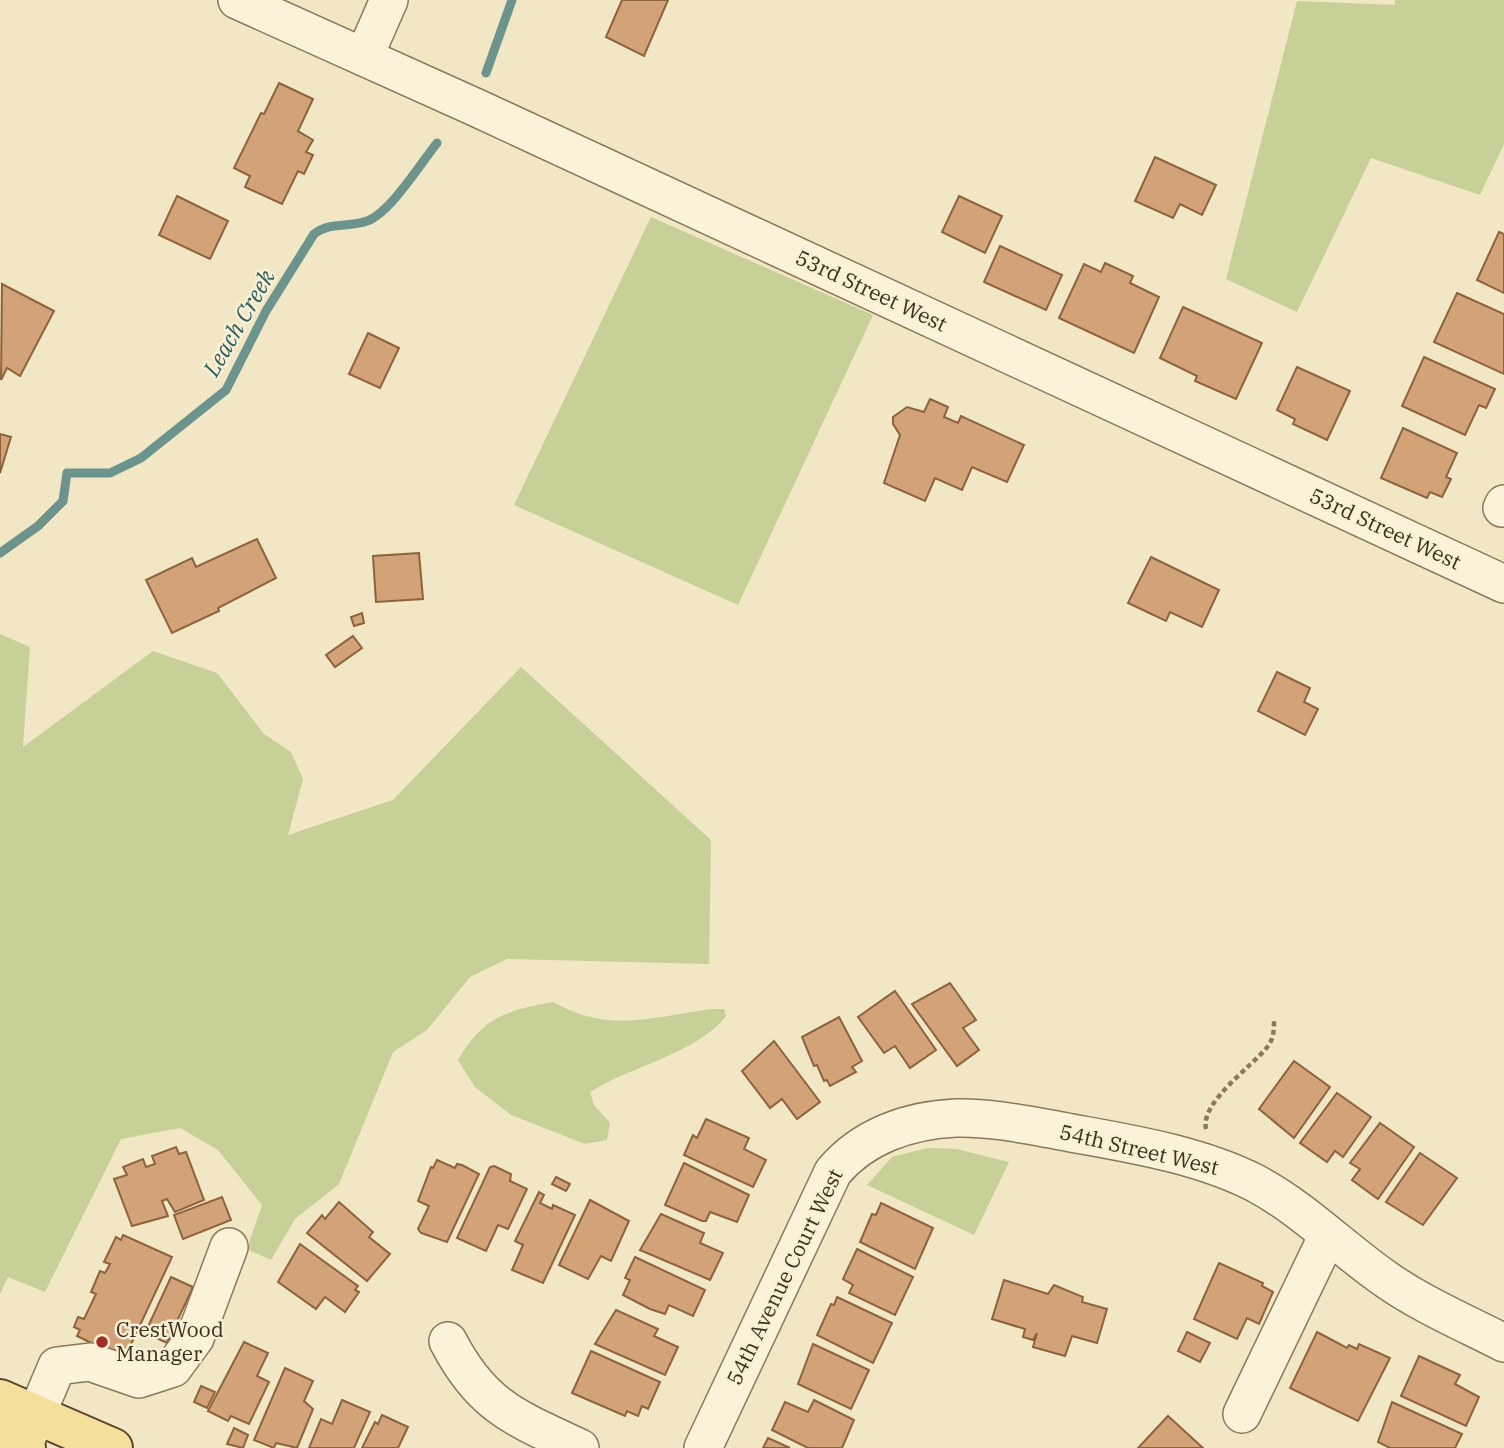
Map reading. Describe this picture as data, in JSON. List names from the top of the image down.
{
  "streets": {
    "street": ["53rd Street West", "54th Street West", "54th Avenue Court West"]
  },
  "crossings": [
    ["54th Street West", "54th Avenue Court West"]
  ],
  "water": ["Leach Creek"],
  "places": ["CrestWood Manager"]
}
